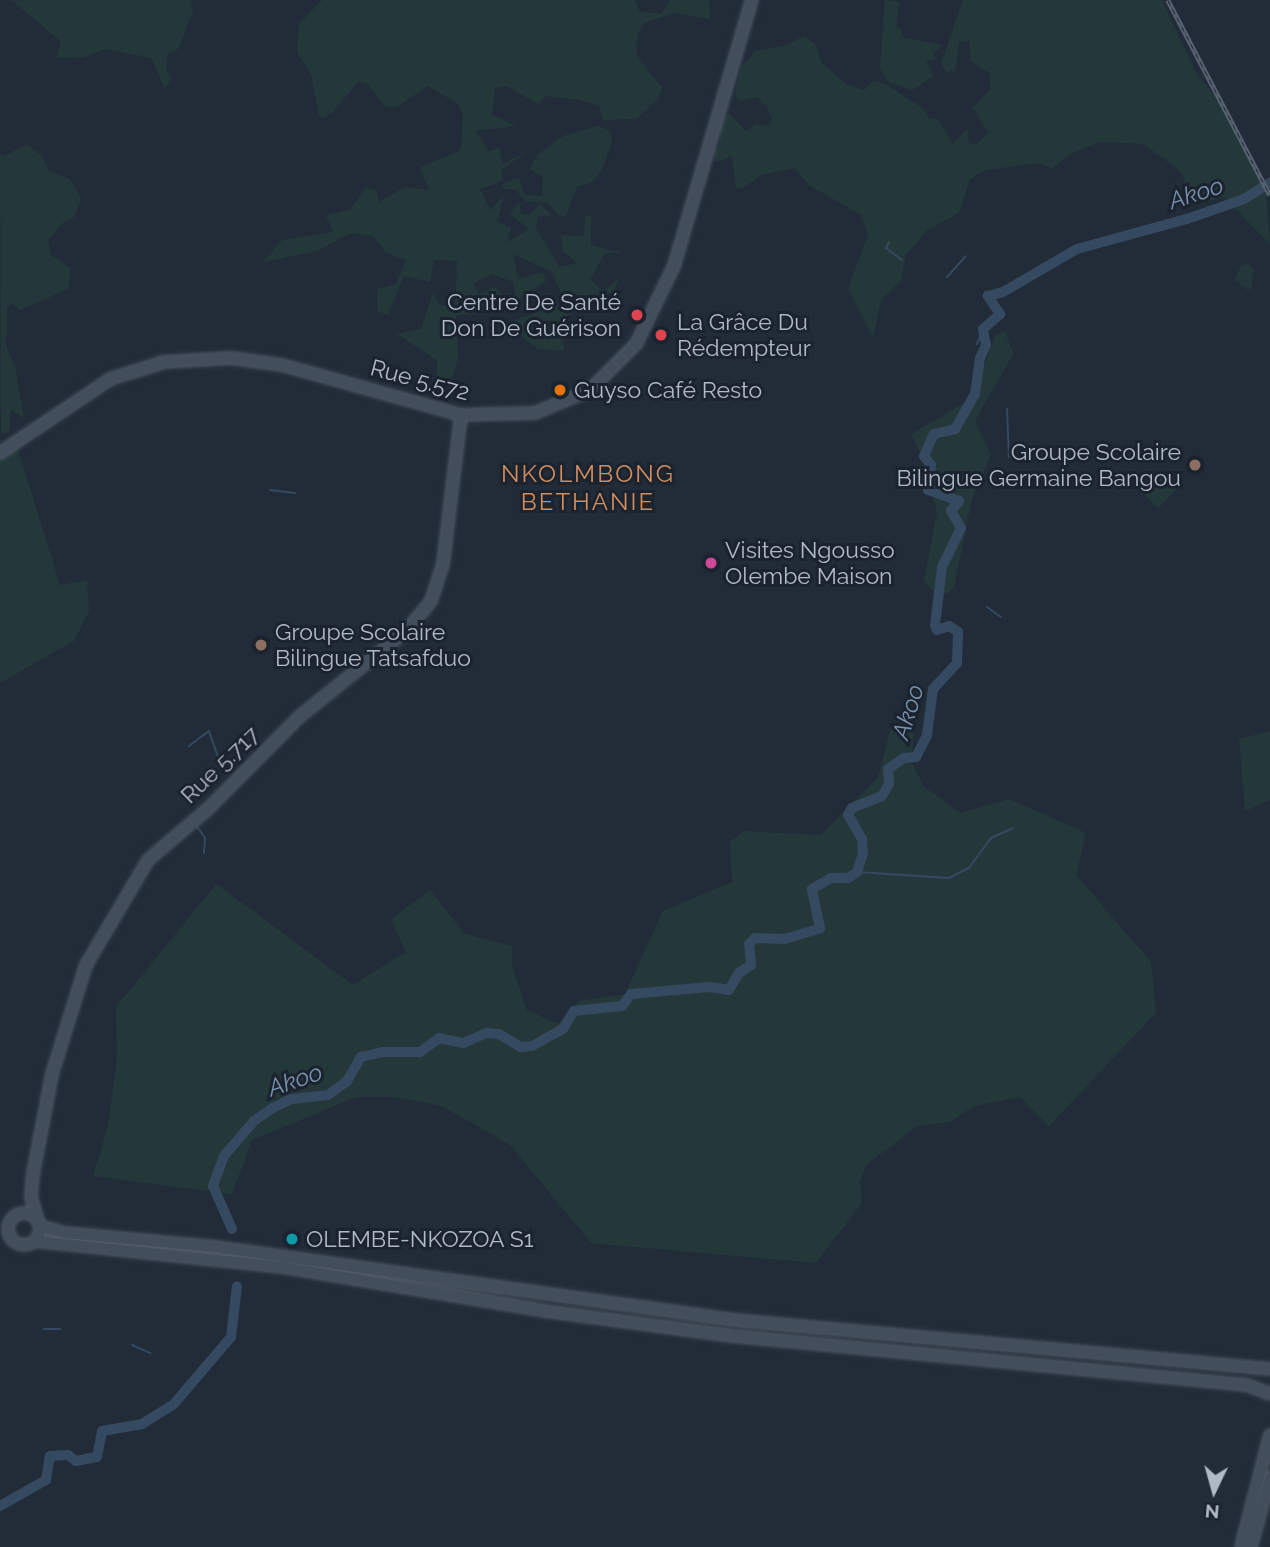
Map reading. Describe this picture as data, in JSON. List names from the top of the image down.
{
  "streets": {
    "street": ["Rue 5.572", "Rue 5.717"]
  },
  "crossings": [
    ["Rue 5.572", "Rue 5.717"]
  ],
  "districts": ["NKOLMBONG BETHANIE"],
  "water": ["Akoo"],
  "places": [
    "Centre De Santé Don De Guérison",
    "La Grâce Du Rédempteur",
    "Guyso Café Resto",
    "Groupe Scolaire Bilingue Germaine Bangou",
    "Visites Ngousso Olembe Maison",
    "Groupe Scolaire Bilingue Tatsafduo",
    "OLEMBE-NKOZOA S1"
  ],
  "north": "bottom"
}
